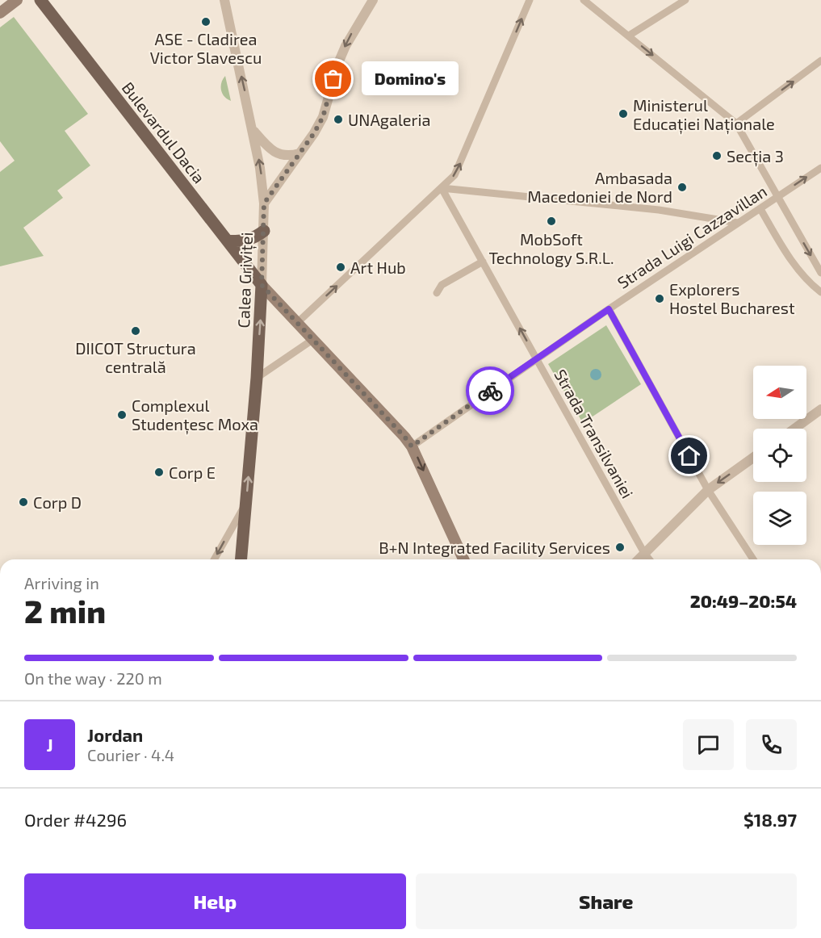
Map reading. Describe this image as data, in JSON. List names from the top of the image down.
{
  "streets": {
    "main road": ["Bulevardul Dacia", "Calea Griviței"],
    "street": ["Strada Luigi Cazzavillan", "Strada Transilvaniei"]
  },
  "crossings": [
    ["Bulevardul Dacia", "Calea Griviței"],
    ["Strada Luigi Cazzavillan", "Strada Transilvaniei"]
  ],
  "one_way": ["Calea Griviței"],
  "places": [
    "ASE - Cladirea Victor Slavescu",
    "Domino's",
    "Ministerul Educației Naționale",
    "UNAgaleria",
    "Secția 3",
    "Ambasada Macedoniei de Nord",
    "MobSoft Technology S.R.L.",
    "Art Hub",
    "Explorers Hostel Bucharest",
    "DIICOT Structura centrală",
    "Complexul Studențesc Moxa",
    "Corp E",
    "Corp D",
    "B+N Integrated Facility Services"
  ],
  "north": "left",
  "page": {
    "bubble": "Domino's",
    "heading": ["2 min", "Arriving in", "20:49–20:54"],
    "panel": [
      "Jordan",
      "Courier · 4.4",
      "Order #4296",
      "$18.97"
    ],
    "bar": "On the way · 220 m",
    "round": "J",
    "buttons": ["Help", "Share"]
  }
}
